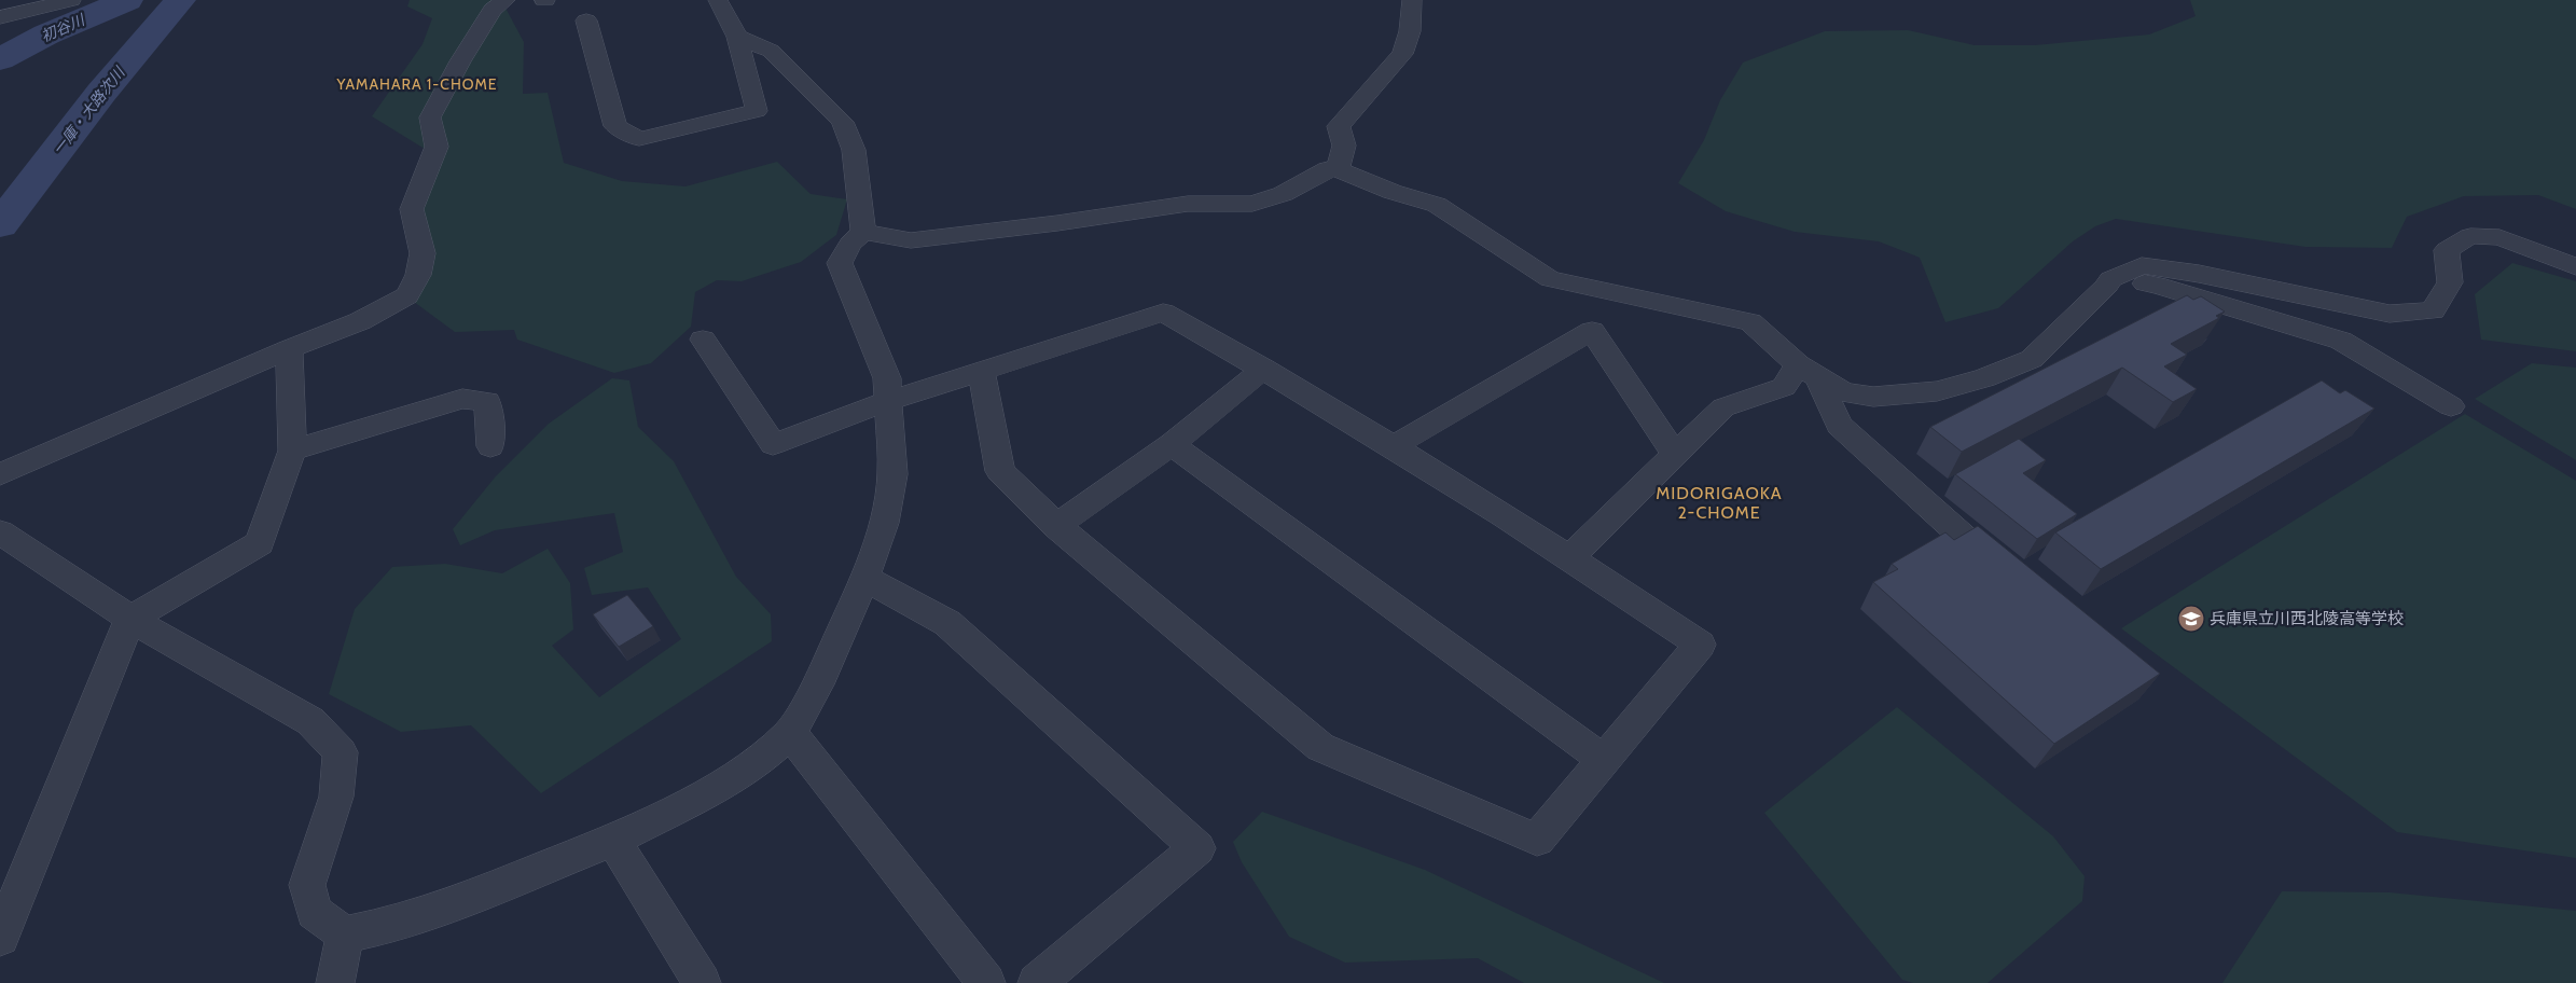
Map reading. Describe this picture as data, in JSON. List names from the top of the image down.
{
  "districts": ["YAMAHARA 1-CHOME", "MIDORIGAOKA 2-CHOME"],
  "water": ["初谷川", "一庫・大路次川"],
  "places": {
    "school or university": ["兵庫県立川西北陵高等学校"]
  }
}
